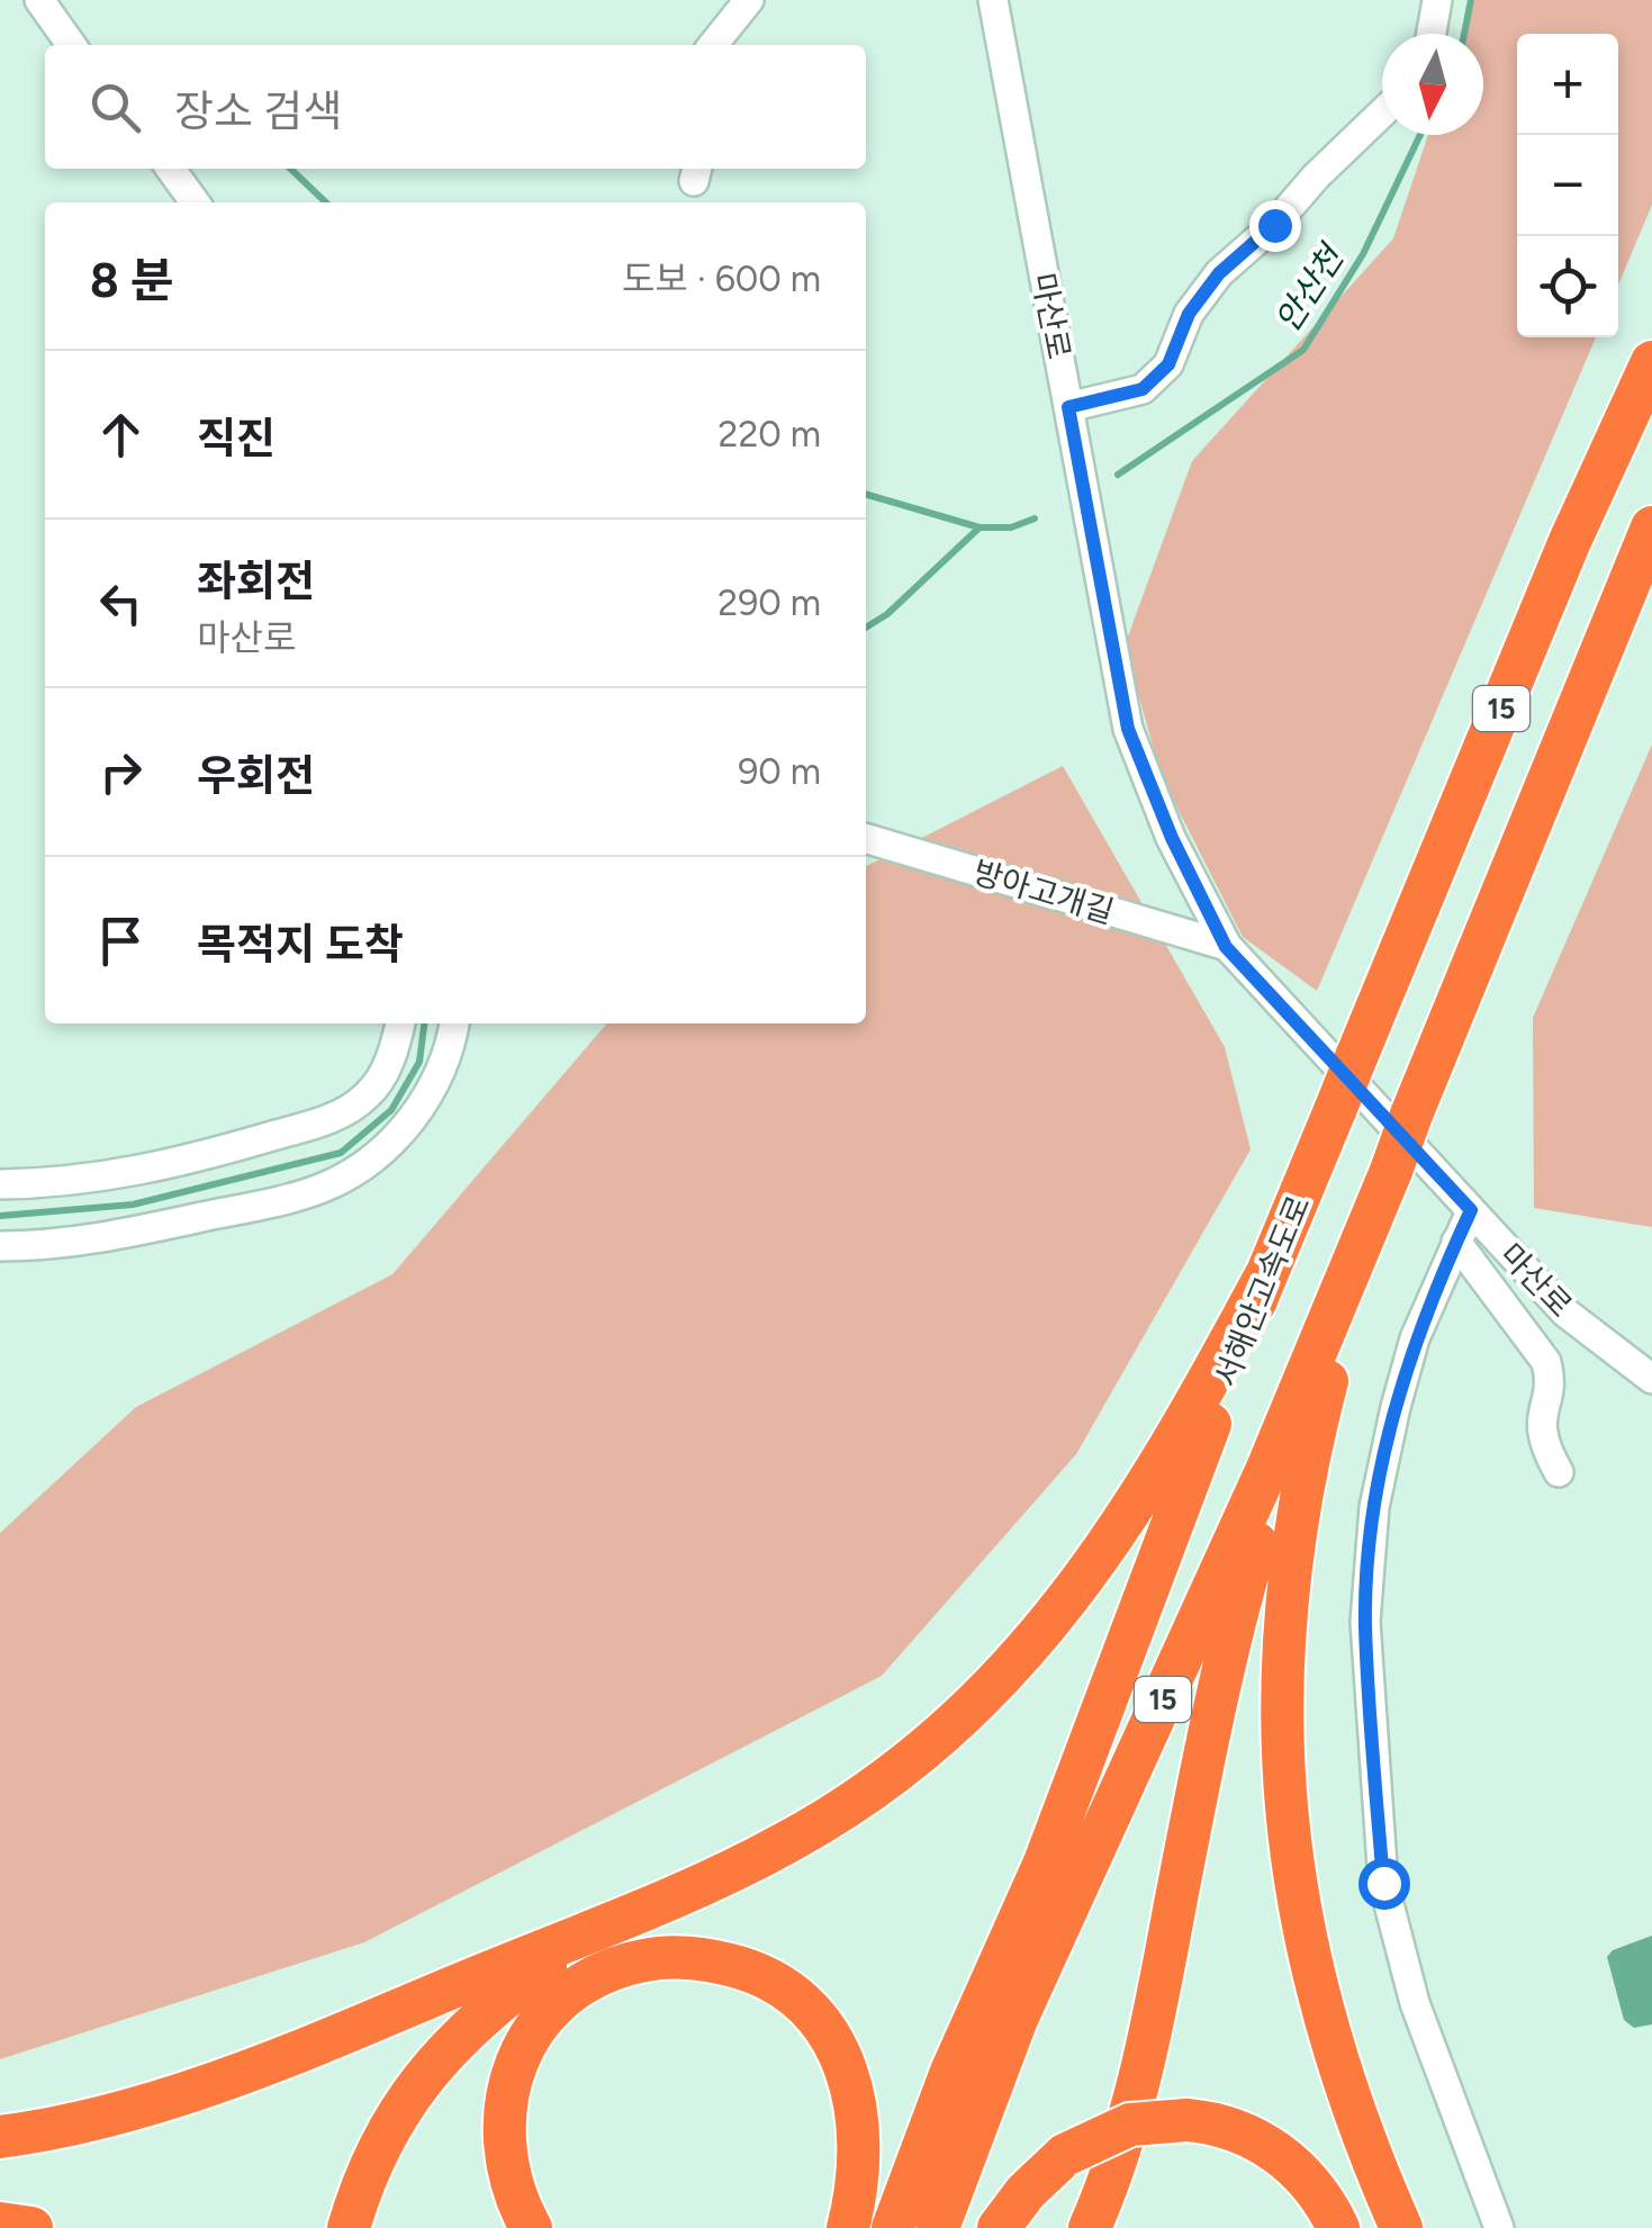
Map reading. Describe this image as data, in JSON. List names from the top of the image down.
{
  "streets": {
    "highway": ["15", "서해안고속도로"],
    "street": ["마산로", "방아고개길"]
  },
  "crossings": [
    ["마산로", "방아고개길"]
  ],
  "water": ["안산천"],
  "north": "bottom",
  "page": {
    "map_buttons": ["+", "−"],
    "search": "장소 검색",
    "heading": ["8 분", "도보 · 600 m"],
    "list": [
      ["직진", "220 m"],
      ["좌회전", "마산로", "290 m"],
      ["우회전", "90 m"],
      "목적지 도착"
    ]
  }
}
